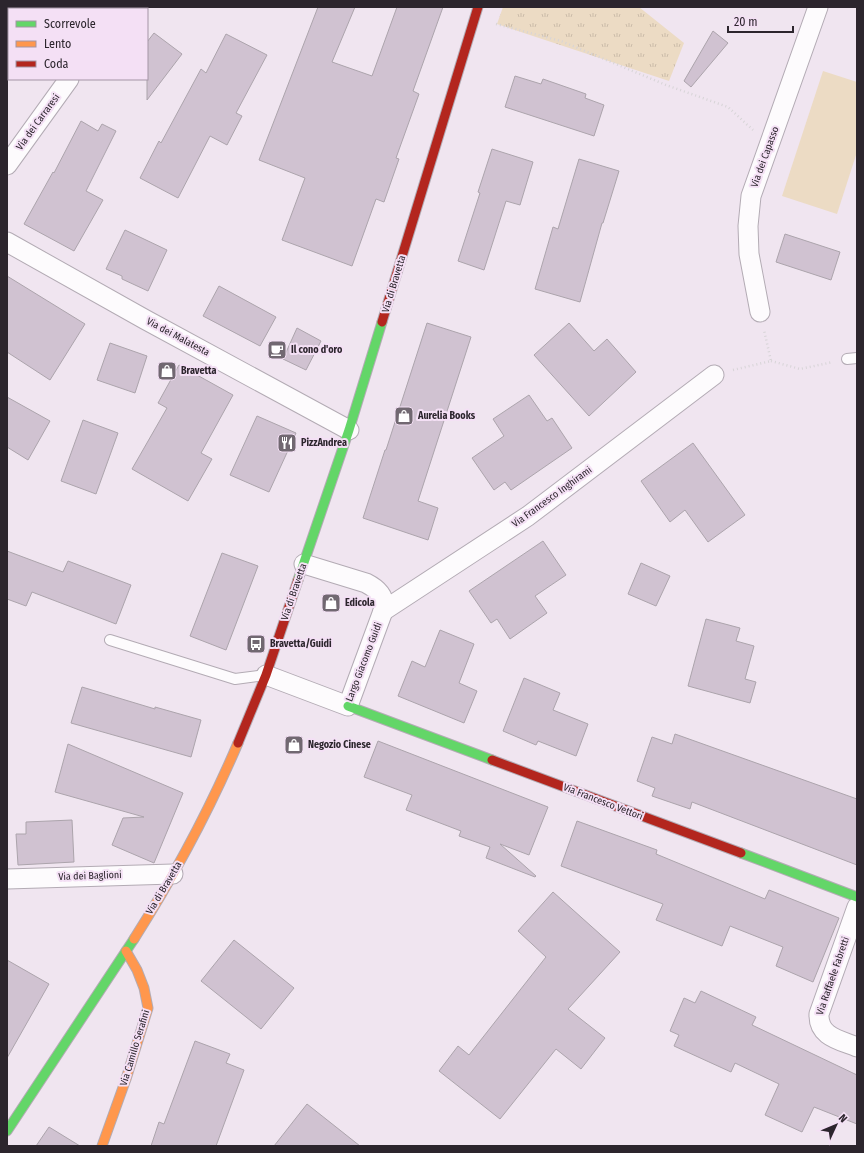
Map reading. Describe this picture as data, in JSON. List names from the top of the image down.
{
  "streets": {
    "main road": ["Via di Bravetta", "Via Francesco Vettori", "Via Camillo Serafini"],
    "street": [
      "Via dei Carraresi",
      "Via dei Capasso",
      "Via dei Malatesta",
      "Via Francesco Inghirami",
      "Largo Giacomo Guidi",
      "Via dei Baglioni",
      "Via Raffaele Fabretti"
    ]
  },
  "crossings": [
    ["Via di Bravetta", "Via dei Malatesta"],
    ["Via di Bravetta", "Largo Giacomo Guidi"],
    ["Via di Bravetta", "Via dei Baglioni"],
    ["Via di Bravetta", "Via Camillo Serafini"],
    ["Via Francesco Inghirami", "Largo Giacomo Guidi"],
    ["Largo Giacomo Guidi", "Via Francesco Vettori"]
  ],
  "places": {
    "cafe": ["Il cono d'oro"],
    "shop": [
      "Bravetta",
      "Aurelia Books",
      "Edicola",
      "Negozio Cinese"
    ],
    "restaurant": ["PizzAndrea"],
    "bus stop": ["Bravetta/Guidi"]
  },
  "legend": ["Scorrevole", "Lento", "Coda"],
  "scale_bar": "20 m",
  "north": "top right"
}
